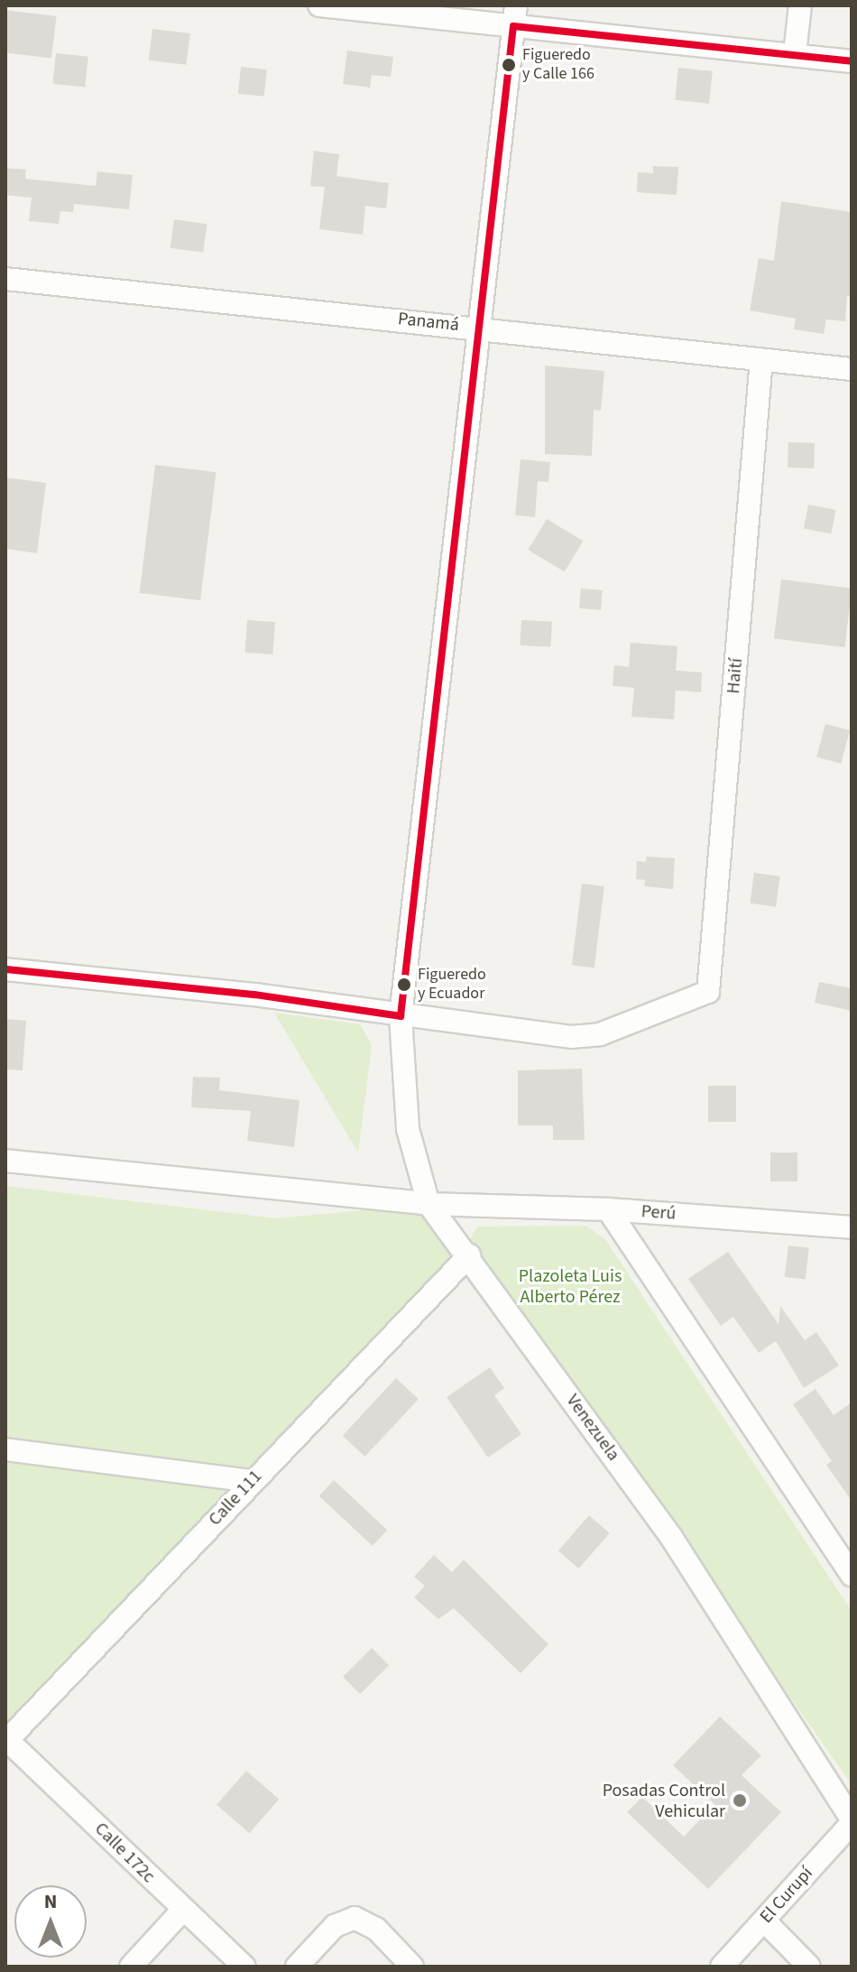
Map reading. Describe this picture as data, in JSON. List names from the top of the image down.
{
  "streets": {
    "street": [
      "Panamá",
      "Haití",
      "Perú",
      "Venezuela",
      "Calle 111",
      "Calle 172c",
      "El Curupí"
    ]
  },
  "crossings": [
    ["Panamá", "Haití"],
    ["Panamá", "Venezuela"],
    ["Haití", "Venezuela"],
    ["Perú", "Venezuela"],
    ["Venezuela", "Calle 111"],
    ["Venezuela", "El Curupí"],
    ["Calle 111", "Calle 172c"]
  ],
  "parks": ["Plazoleta Luis Alberto Pérez"],
  "places": ["Figueredo y Calle 166", "Figueredo y Ecuador", "Posadas Control Vehicular"],
  "north": "top"
}
